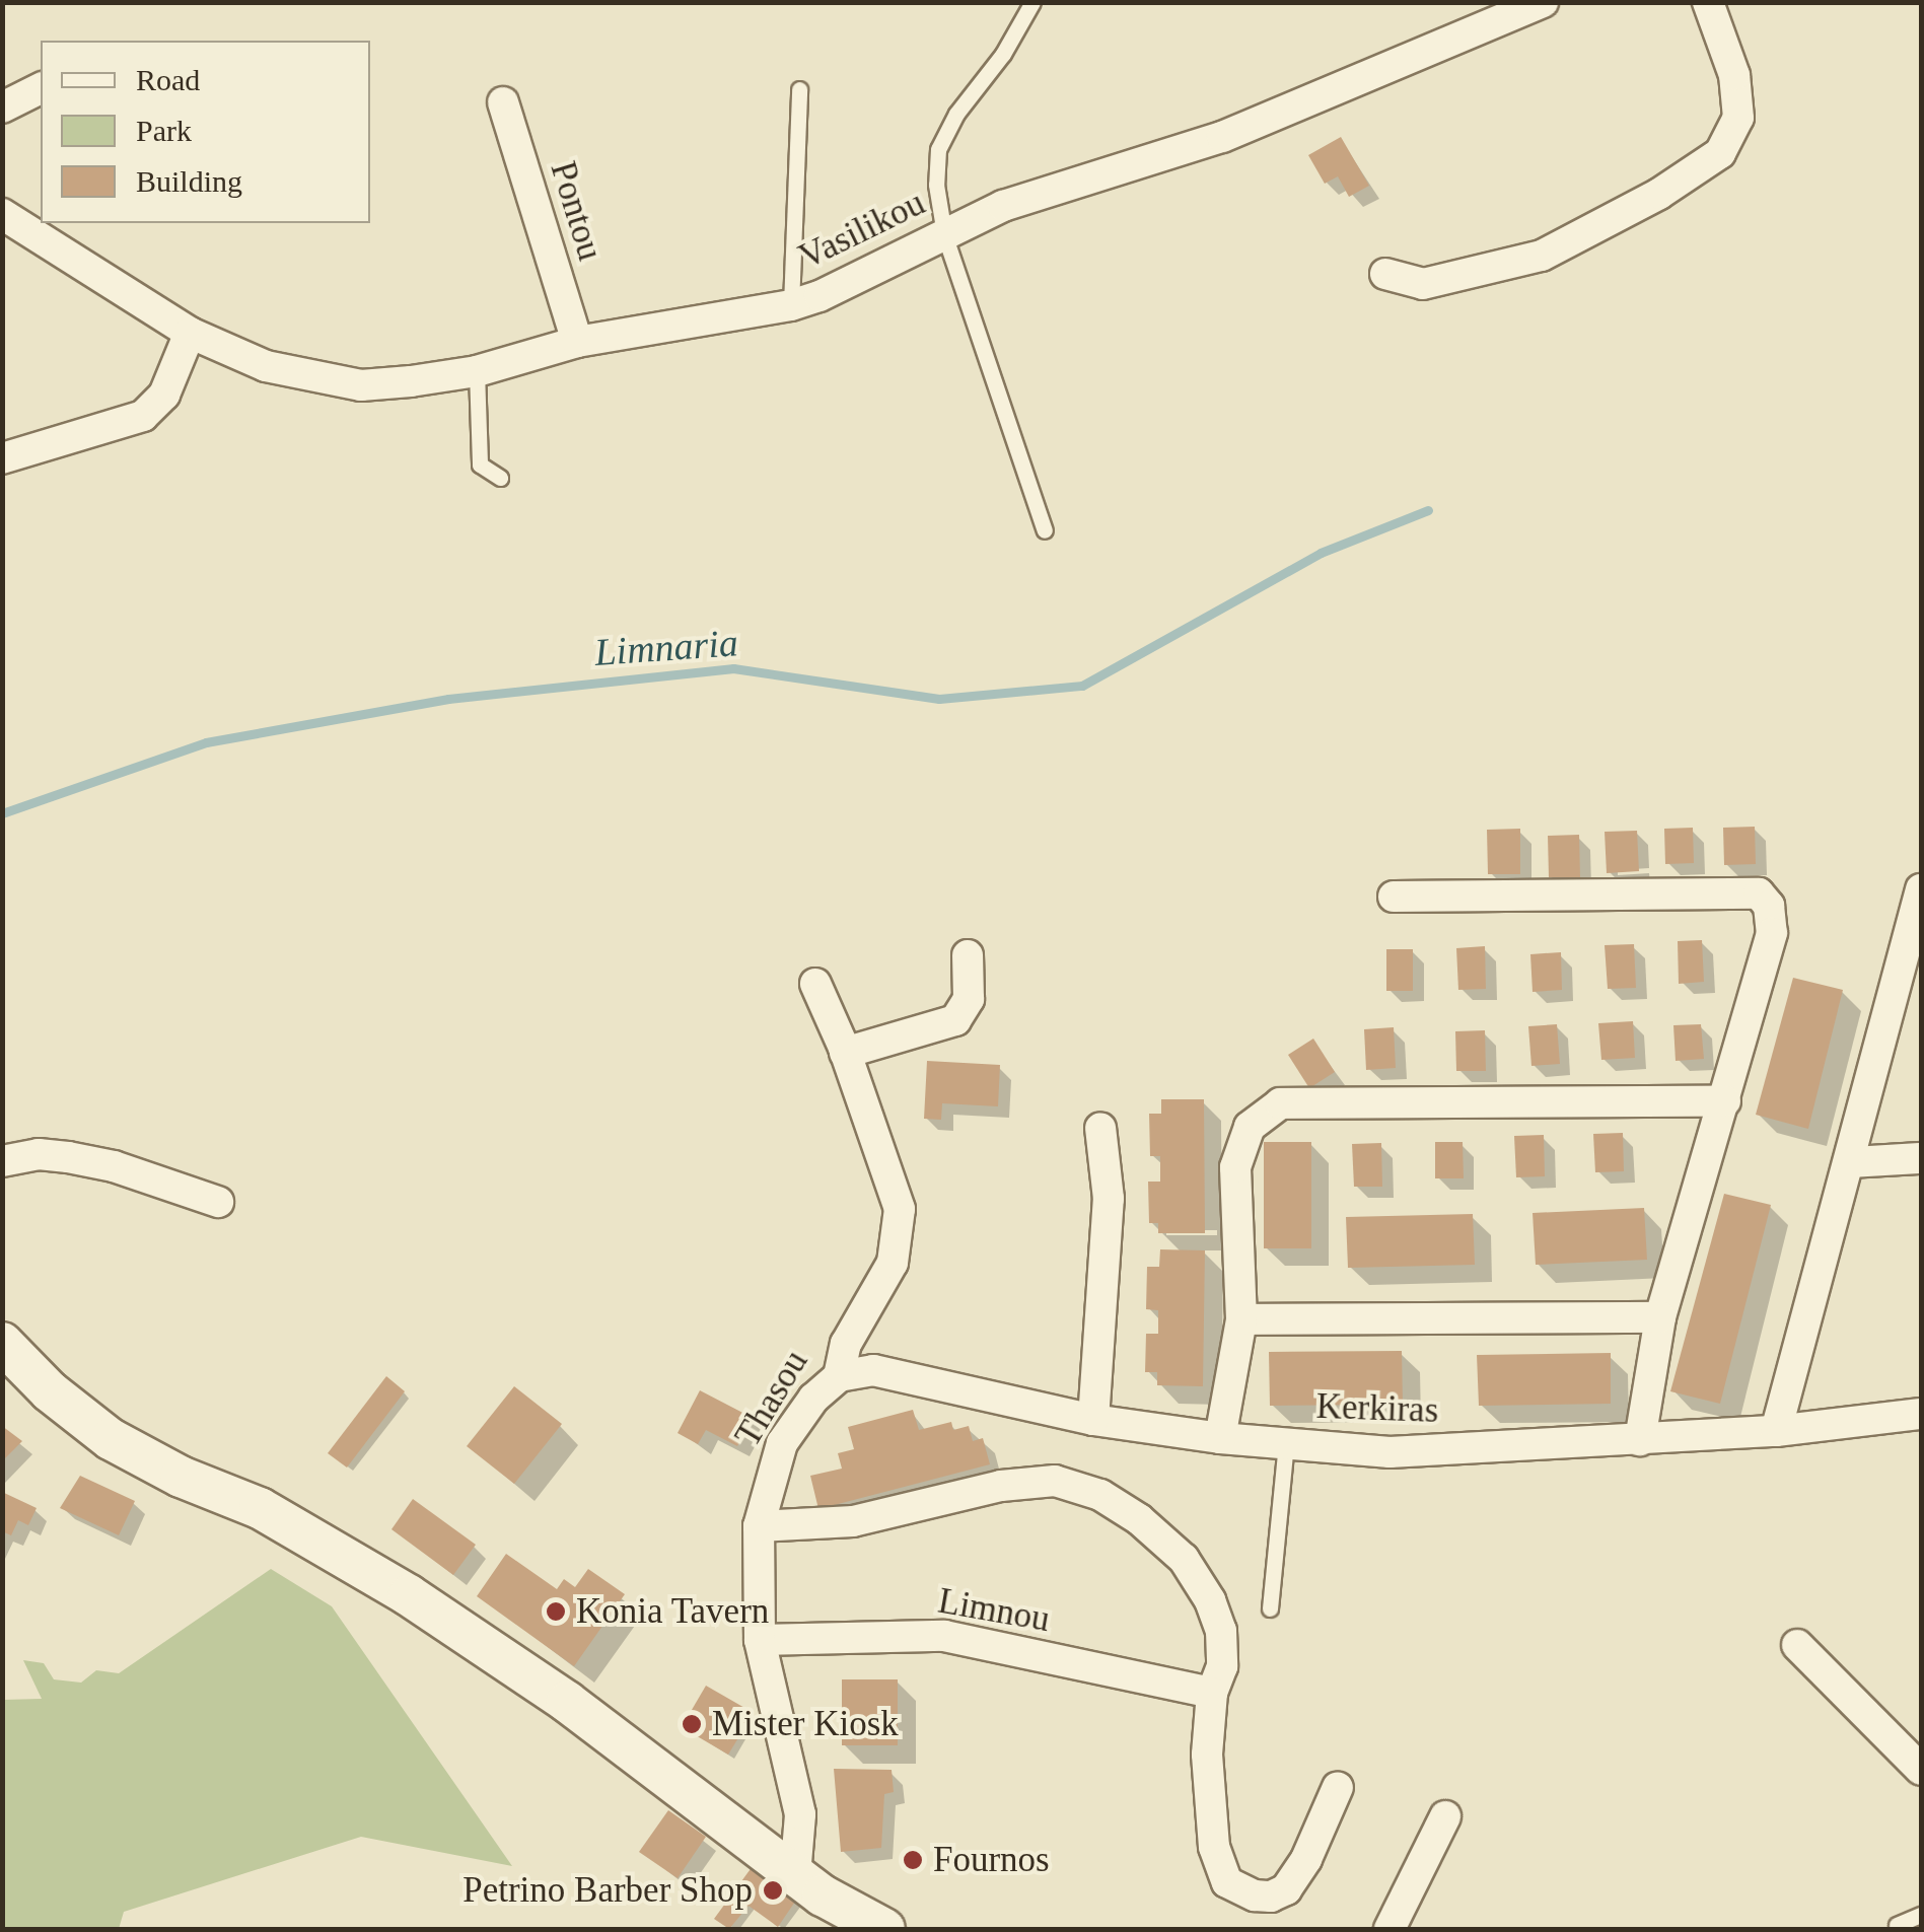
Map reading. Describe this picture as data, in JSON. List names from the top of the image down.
{
  "streets": {
    "street": [
      "Pontou",
      "Vasilikou",
      "Thasou",
      "Kerkiras",
      "Limnou"
    ]
  },
  "crossings": [
    ["Pontou", "Vasilikou"],
    ["Thasou", "Kerkiras"],
    ["Thasou", "Limnou"]
  ],
  "water": ["Limnaria"],
  "places": [
    "Konia Tavern",
    "Mister Kiosk",
    "Fournos",
    "Petrino Barber Shop"
  ],
  "legend": ["Road", "Park", "Building"]
}
